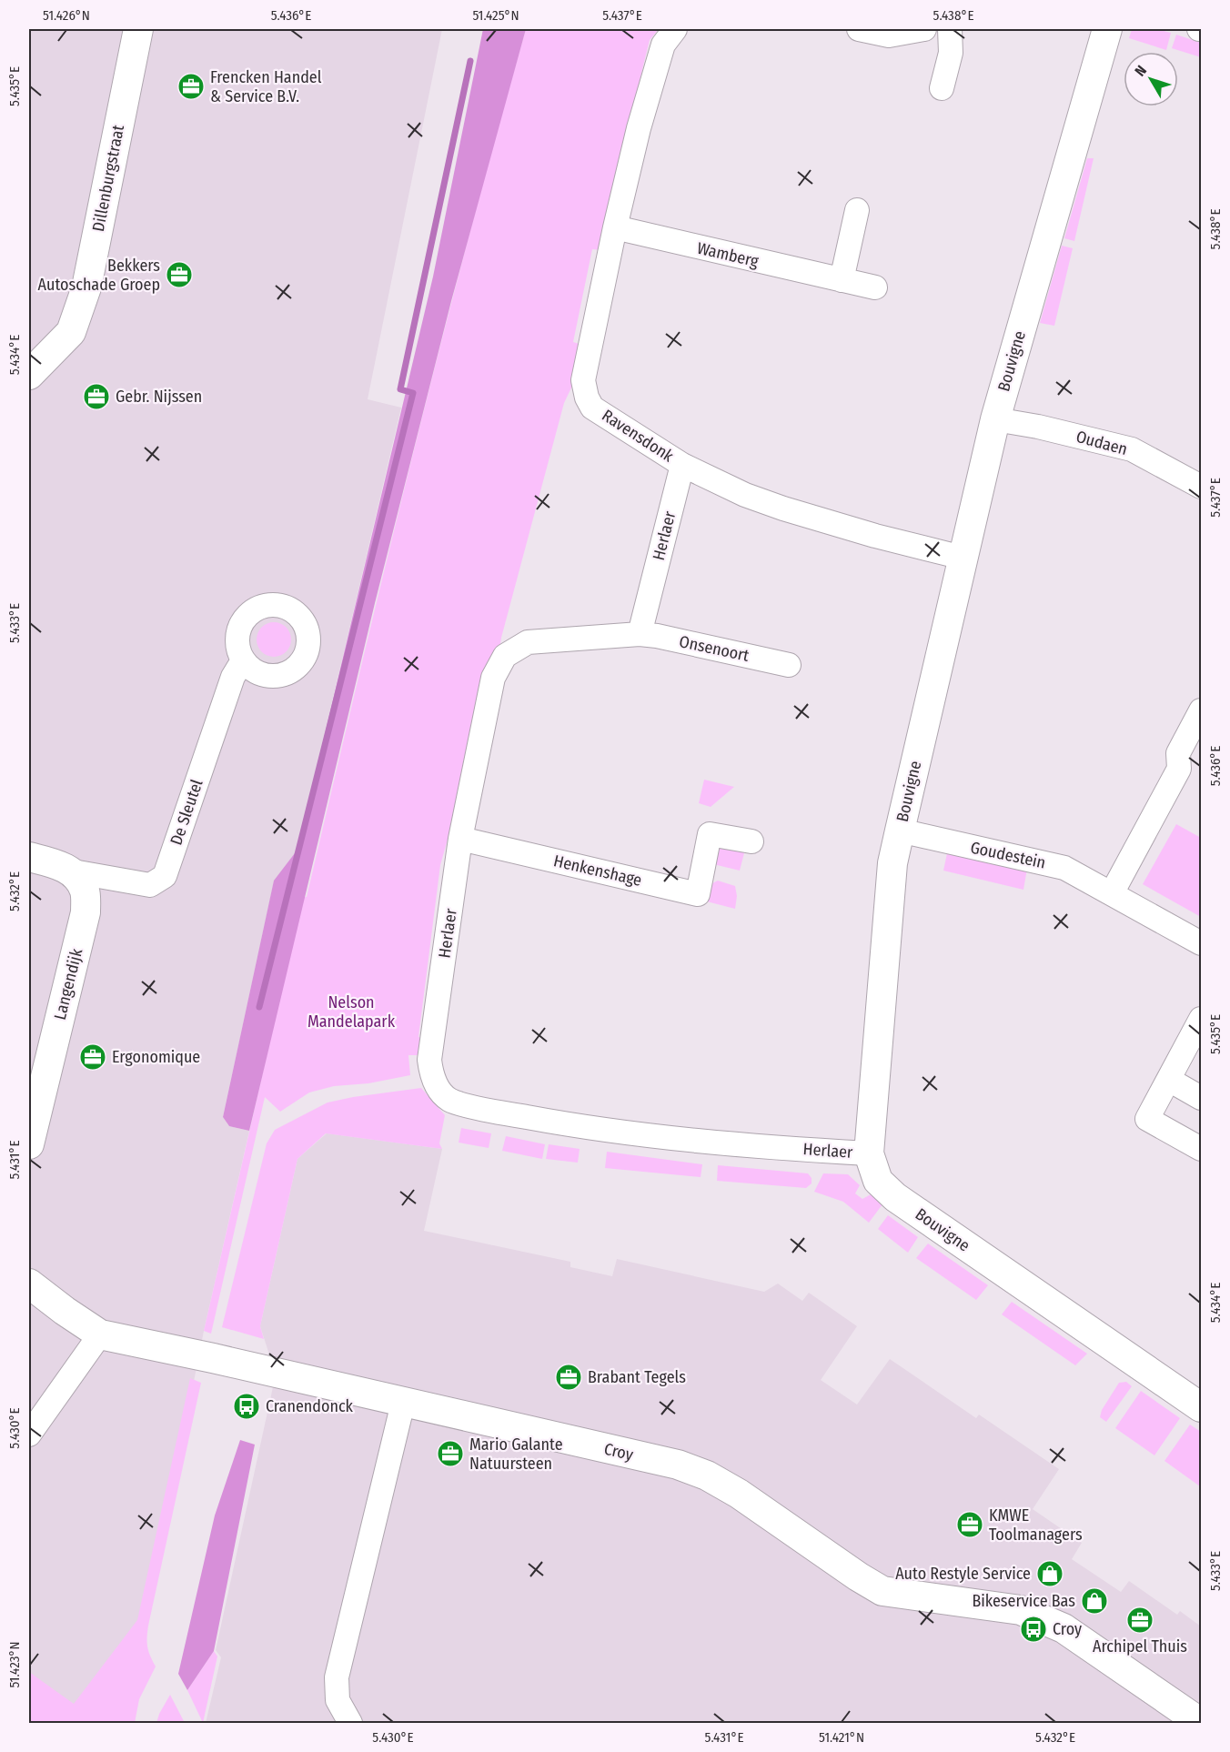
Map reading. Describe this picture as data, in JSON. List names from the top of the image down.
{
  "streets": {
    "street": [
      "Dillenburgstraat",
      "Wamberg",
      "Bouvigne",
      "Ravensdonk",
      "Oudaen",
      "Herlaer",
      "Onsenoort",
      "De Sleutel",
      "Goudestein",
      "Henkenshage",
      "Langendijk",
      "Croy"
    ]
  },
  "crossings": [
    ["Wamberg", "Ravensdonk"],
    ["Bouvigne", "Ravensdonk"],
    ["Bouvigne", "Oudaen"],
    ["Bouvigne", "Herlaer"],
    ["Bouvigne", "Goudestein"],
    ["Ravensdonk", "Herlaer"],
    ["Herlaer", "Onsenoort"],
    ["Herlaer", "Henkenshage"],
    ["De Sleutel", "Langendijk"]
  ],
  "parks": ["Nelson Mandelapark"],
  "places": {
    "office": [
      "Frencken Handel & Service B.V.",
      "Bekkers Autoschade Groep",
      "Gebr. Nijssen",
      "Ergonomique",
      "Brabant Tegels",
      "Mario Galante Natuursteen",
      "KMWE Toolmanagers",
      "Archipel Thuis"
    ],
    "bus stop": ["Cranendonck", "Croy"],
    "shop": ["Auto Restyle Service", "Bikeservice Bas"]
  },
  "north": "top left",
  "coordinates": [
    "51.426°N",
    "5.436°E",
    "51.425°N",
    "5.437°E",
    "5.438°E",
    "5.435°E",
    "5.434°E",
    "5.433°E",
    "5.432°E",
    "5.431°E",
    "5.430°E",
    "51.423°N",
    "51.421°N"
  ]
}
